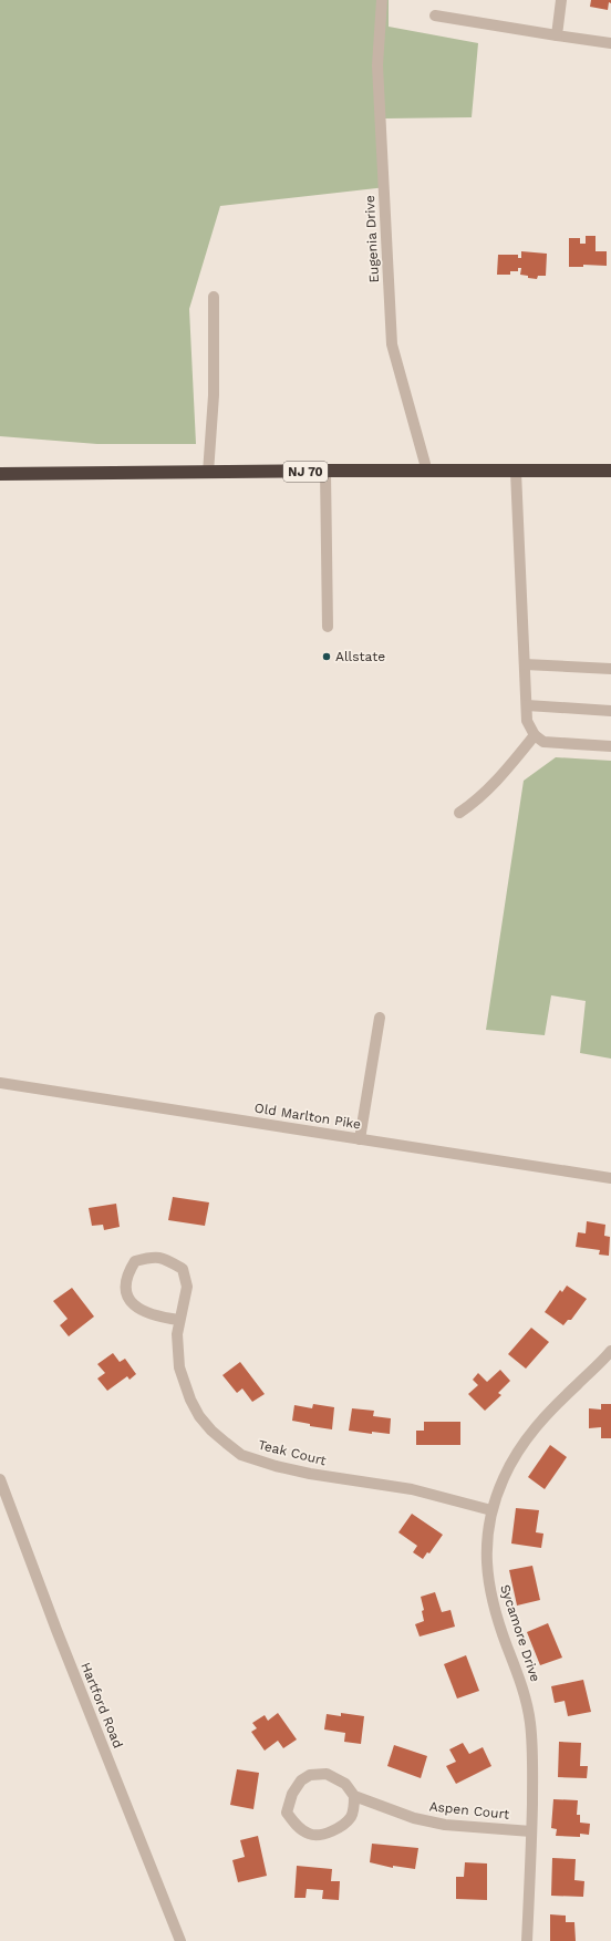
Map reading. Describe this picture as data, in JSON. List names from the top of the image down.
{
  "streets": {
    "highway": ["NJ 70"],
    "street": [
      "Eugenia Drive",
      "Old Marlton Pike",
      "Teak Court",
      "Sycamore Drive",
      "Hartford Road",
      "Aspen Court"
    ]
  },
  "crossings": [
    ["Eugenia Drive", "NJ 70"],
    ["Teak Court", "Sycamore Drive"],
    ["Sycamore Drive", "Aspen Court"]
  ],
  "places": ["Allstate"]
}
